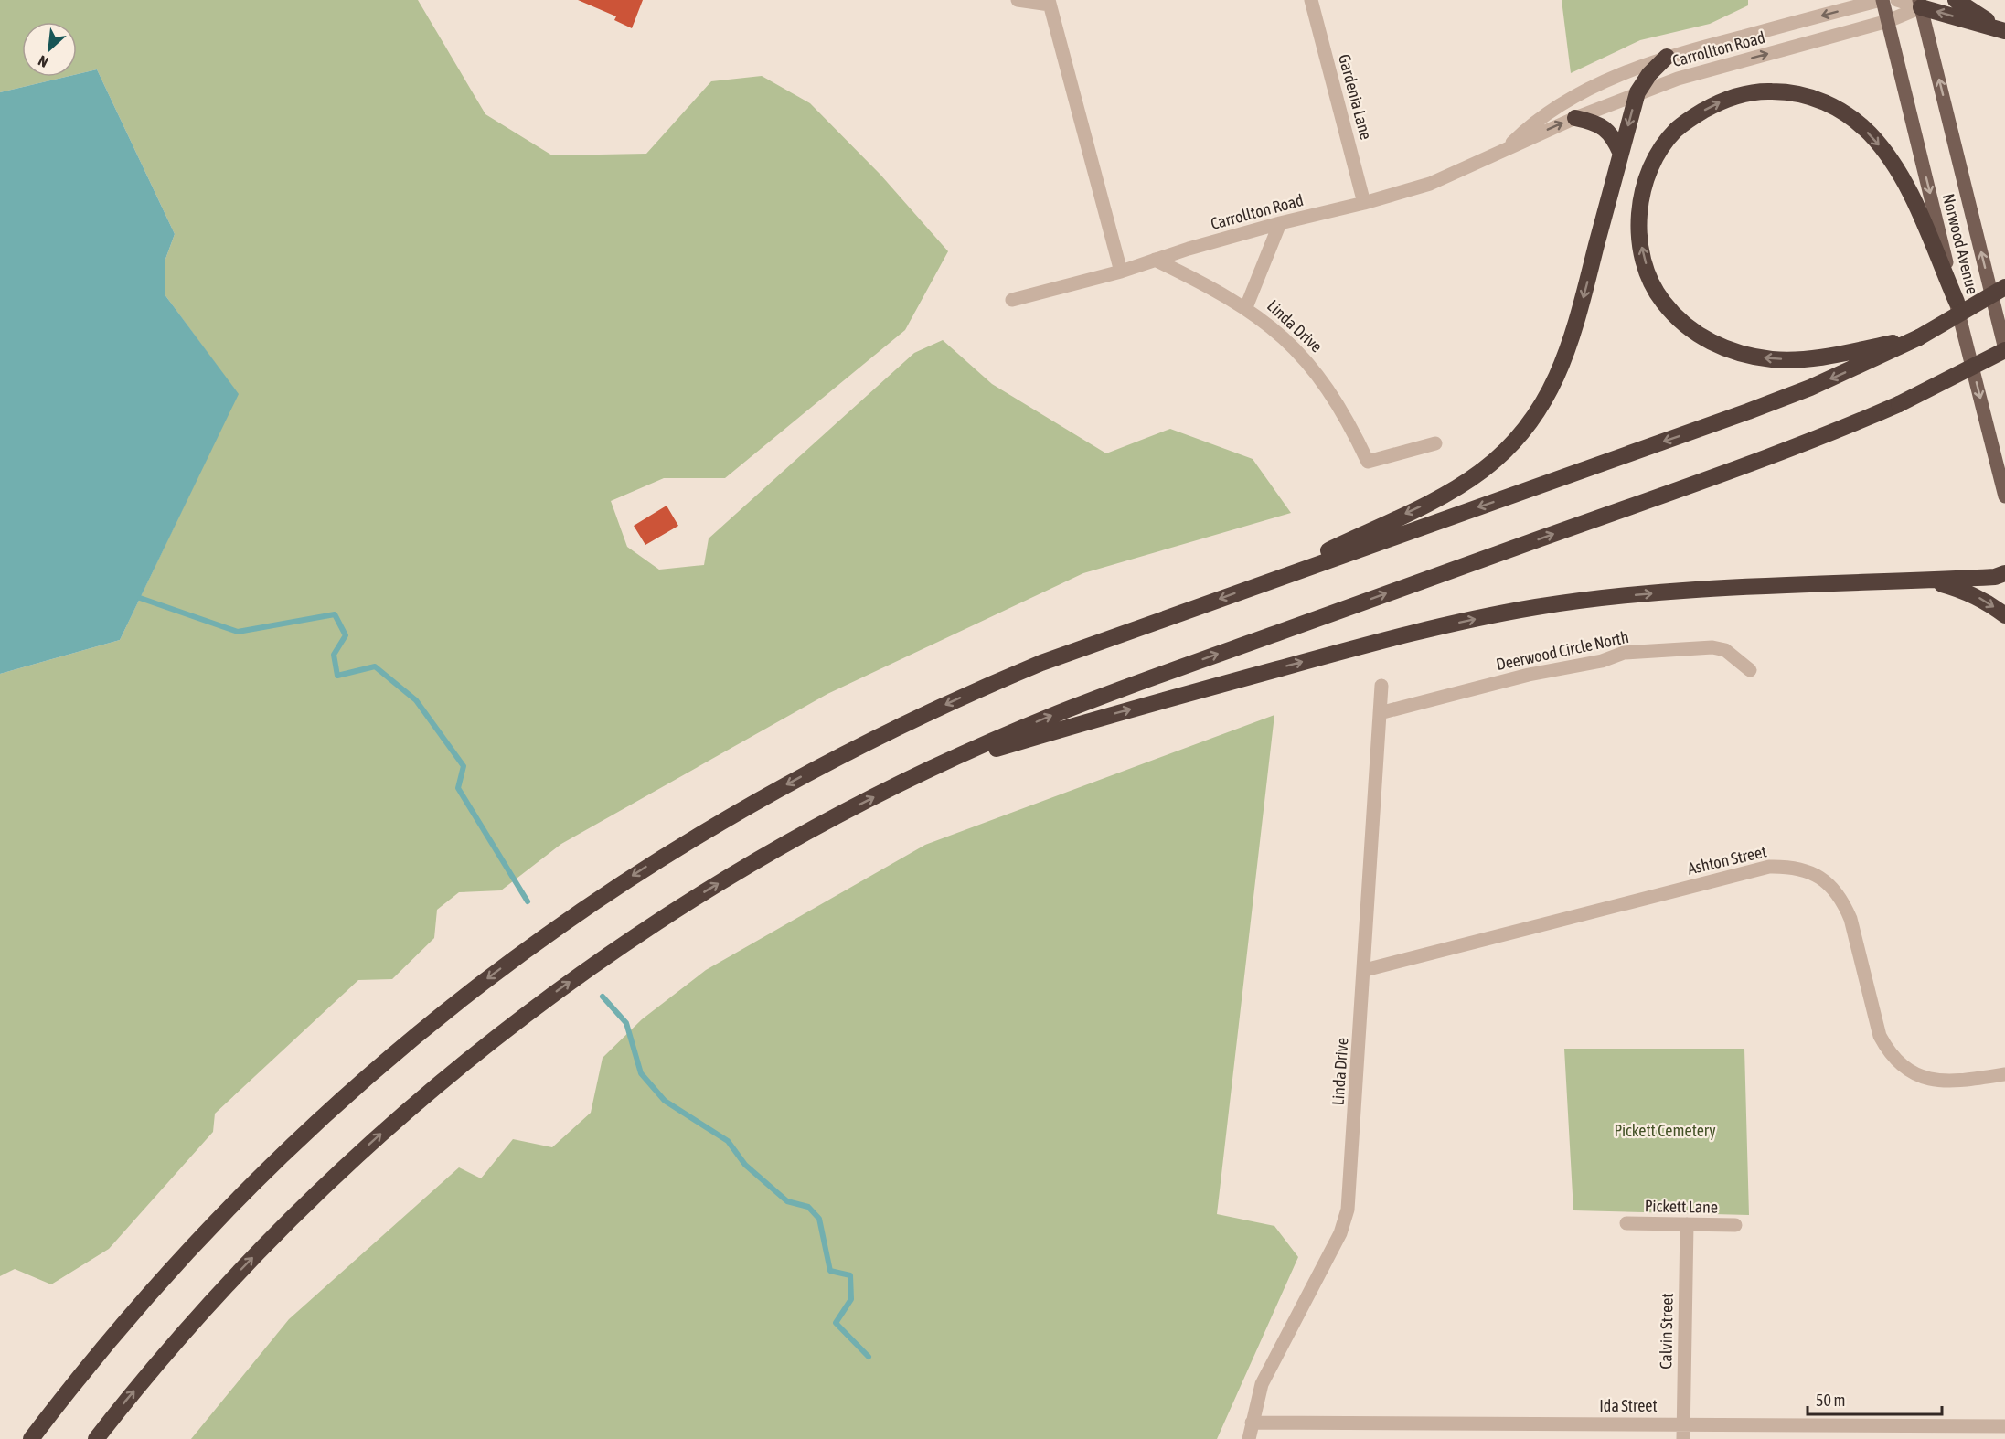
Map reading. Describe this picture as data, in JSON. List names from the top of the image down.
{
  "streets": {
    "main road": ["Norwood Avenue"],
    "street": [
      "Carrollton Road",
      "Gardenia Lane",
      "Linda Drive",
      "Deerwood Circle North",
      "Ashton Street",
      "Pickett Lane",
      "Calvin Street",
      "Ida Street"
    ]
  },
  "crossings": [
    ["Carrollton Road", "Gardenia Lane"],
    ["Carrollton Road", "Norwood Avenue"],
    ["Carrollton Road", "Linda Drive"],
    ["Linda Drive", "Deerwood Circle North"],
    ["Linda Drive", "Ashton Street"],
    ["Linda Drive", "Ida Street"],
    ["Pickett Lane", "Calvin Street"],
    ["Calvin Street", "Ida Street"]
  ],
  "parks": ["Pickett Cemetery"],
  "scale_bar": "50 m",
  "north": "bottom left"
}
